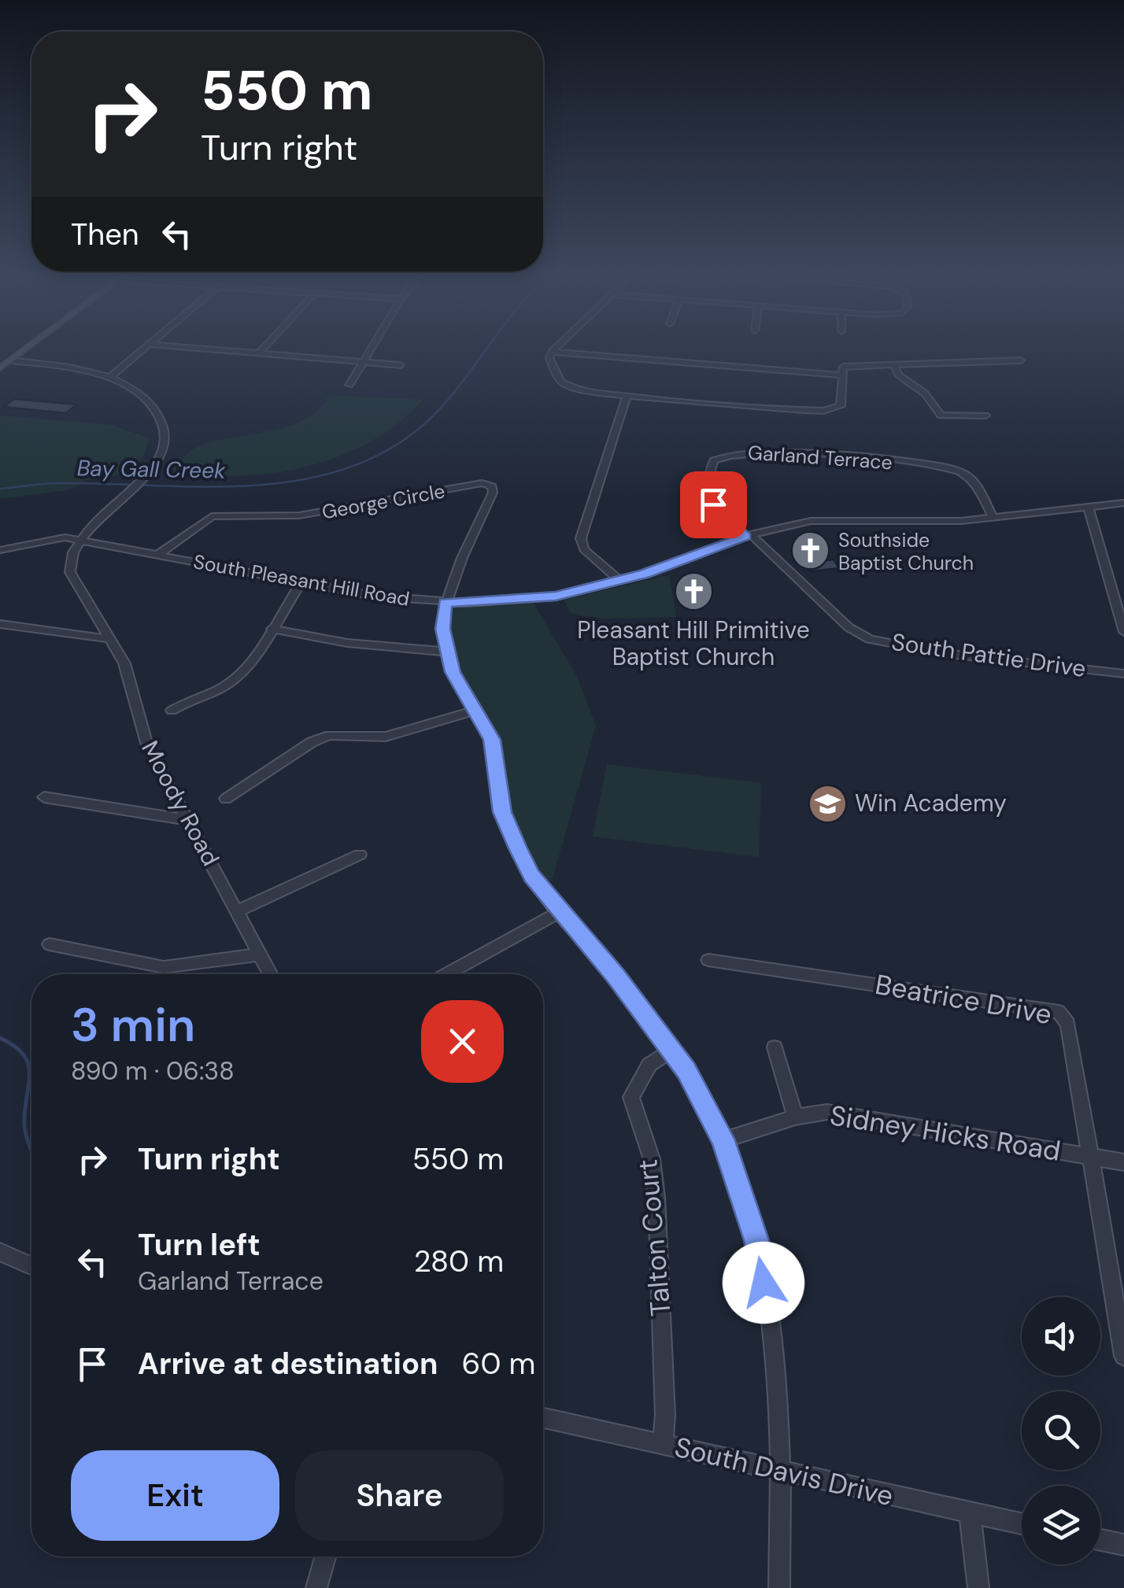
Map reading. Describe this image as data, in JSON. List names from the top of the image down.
{
  "streets": {
    "main road": ["Moody Road"],
    "street": [
      "Garland Terrace",
      "George Circle",
      "South Pleasant Hill Road",
      "South Pattie Drive",
      "Beatrice Drive",
      "Sidney Hicks Road",
      "Talton Court",
      "South Davis Drive"
    ]
  },
  "crossings": [
    ["Garland Terrace", "South Pleasant Hill Road"],
    ["Garland Terrace", "South Pattie Drive"],
    ["George Circle", "South Pleasant Hill Road"],
    ["South Pleasant Hill Road", "South Pattie Drive"],
    ["South Pleasant Hill Road", "Moody Road"],
    ["Beatrice Drive", "Sidney Hicks Road"],
    ["Talton Court", "South Davis Drive"]
  ],
  "water": ["Bay Gall Creek"],
  "places": {
    "church": ["Southside Baptist Church", "Pleasant Hill Primitive Baptist Church"],
    "school or university": ["Win Academy"]
  },
  "page": {
    "turn": ["550 m", "Turn right"],
    "then": "Then",
    "heading": ["3 min", "890 m · 06:38"],
    "list": [
      {
        "name": "Turn right",
        "value": "550 m"
      },
      {
        "name": "Turn left",
        "note": "Garland Terrace",
        "value": "280 m"
      },
      {
        "name": "Arrive at destination",
        "value": "60 m"
      }
    ],
    "buttons": ["Exit", "Share"]
  }
}
